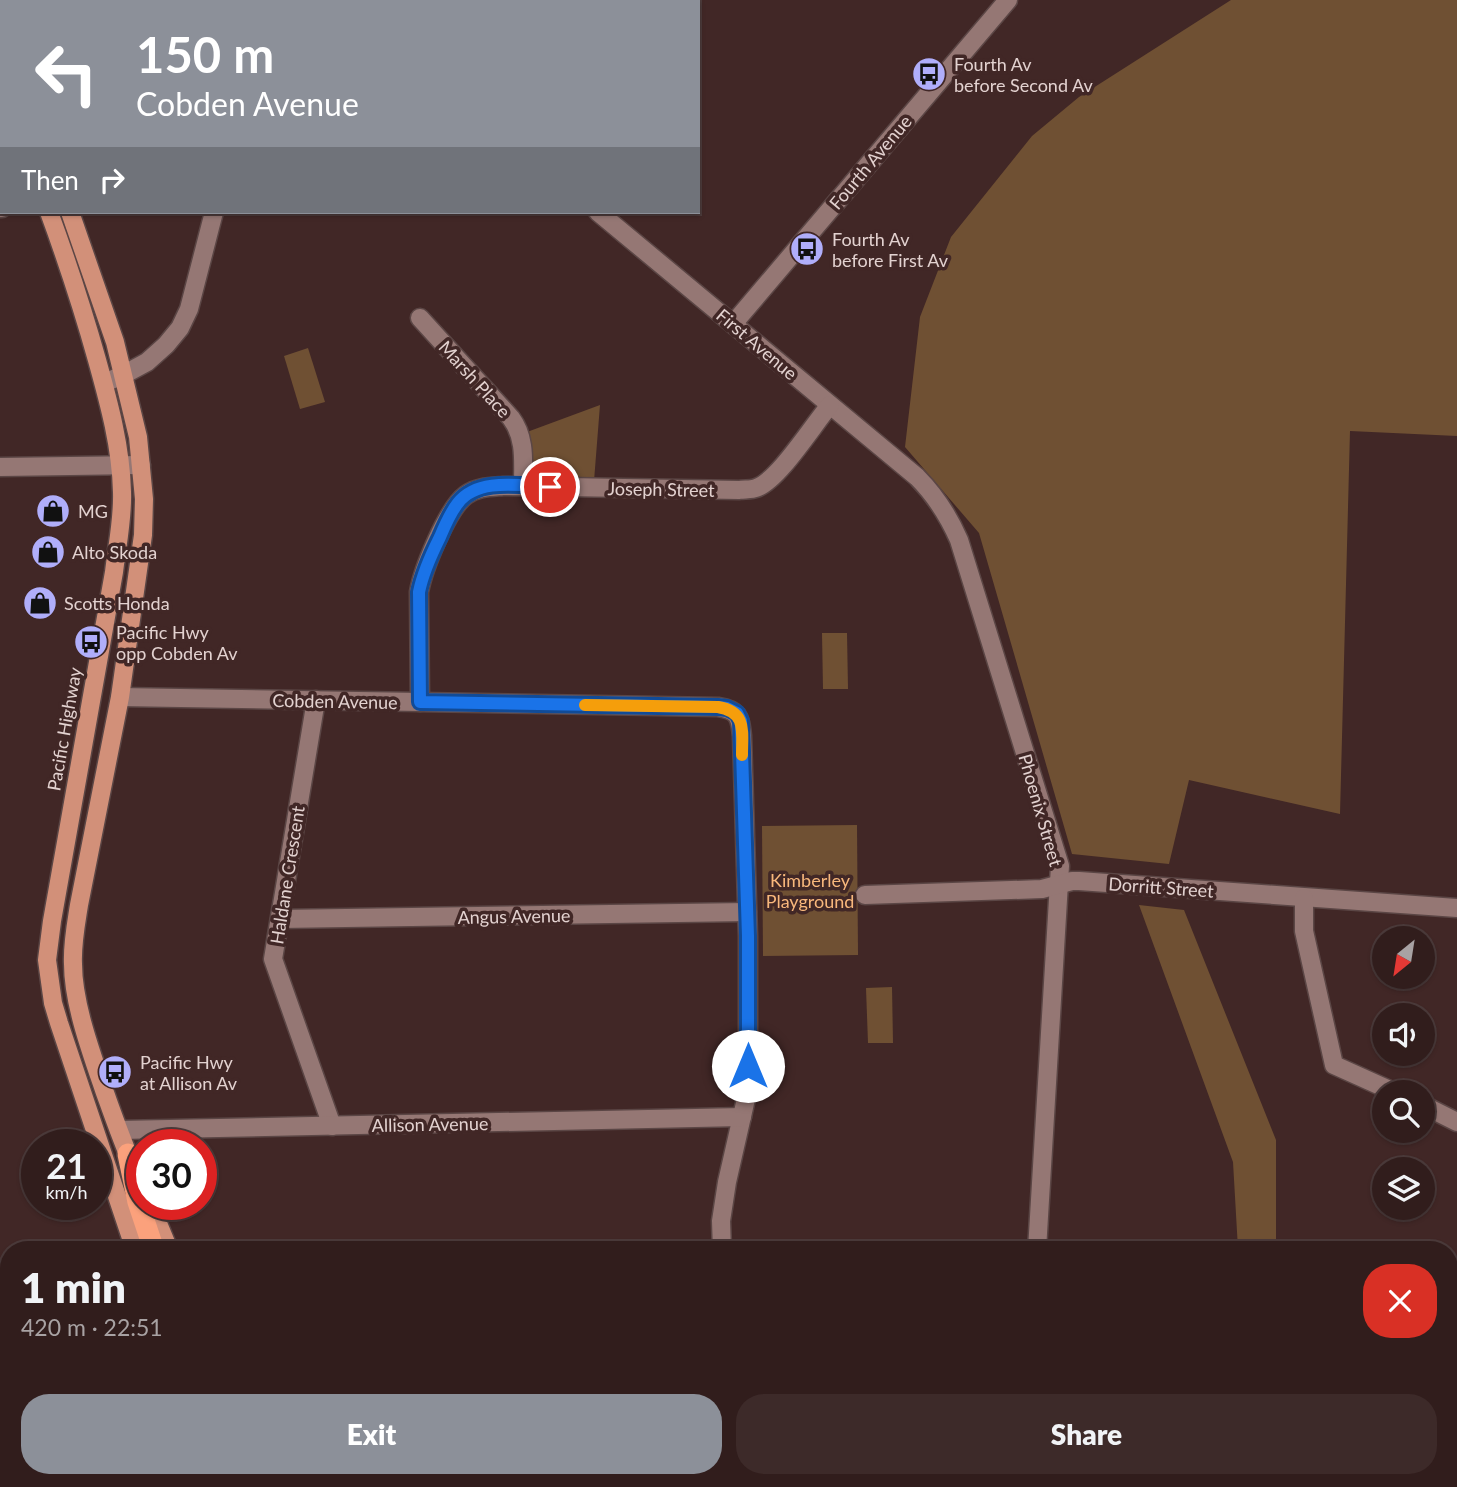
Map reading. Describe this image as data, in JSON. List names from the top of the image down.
{
  "streets": {
    "main road": ["Pacific Highway"],
    "street": [
      "Fourth Avenue",
      "First Avenue",
      "Marsh Place",
      "Joseph Street",
      "Cobden Avenue",
      "Phoenix Street",
      "Haldane Crescent",
      "Dorritt Street",
      "Angus Avenue",
      "Allison Avenue"
    ]
  },
  "crossings": [
    ["Fourth Avenue", "First Avenue"],
    ["First Avenue", "Joseph Street"],
    ["First Avenue", "Phoenix Street"],
    ["Marsh Place", "Joseph Street"],
    ["Joseph Street", "Cobden Avenue"],
    ["Cobden Avenue", "Haldane Crescent"],
    ["Cobden Avenue", "Angus Avenue"],
    ["Phoenix Street", "Dorritt Street"],
    ["Haldane Crescent", "Angus Avenue"],
    ["Haldane Crescent", "Allison Avenue"]
  ],
  "parks": ["Kimberley Playground"],
  "places": {
    "bus stop": [
      "Fourth Av before Second Av",
      "Fourth Av before First Av",
      "Pacific Hwy opp Cobden Av",
      "Pacific Hwy at Allison Av"
    ],
    "shop": ["MG", "Alto Skoda", "Scotts Honda"]
  },
  "north": "bottom left",
  "page": {
    "turn": ["150 m", "Cobden Avenue"],
    "then": "Then",
    "speed": "21 km/h",
    "limit": "30",
    "heading": ["1 min", "420 m · 22:51"],
    "buttons": ["Exit", "Share"]
  }
}
